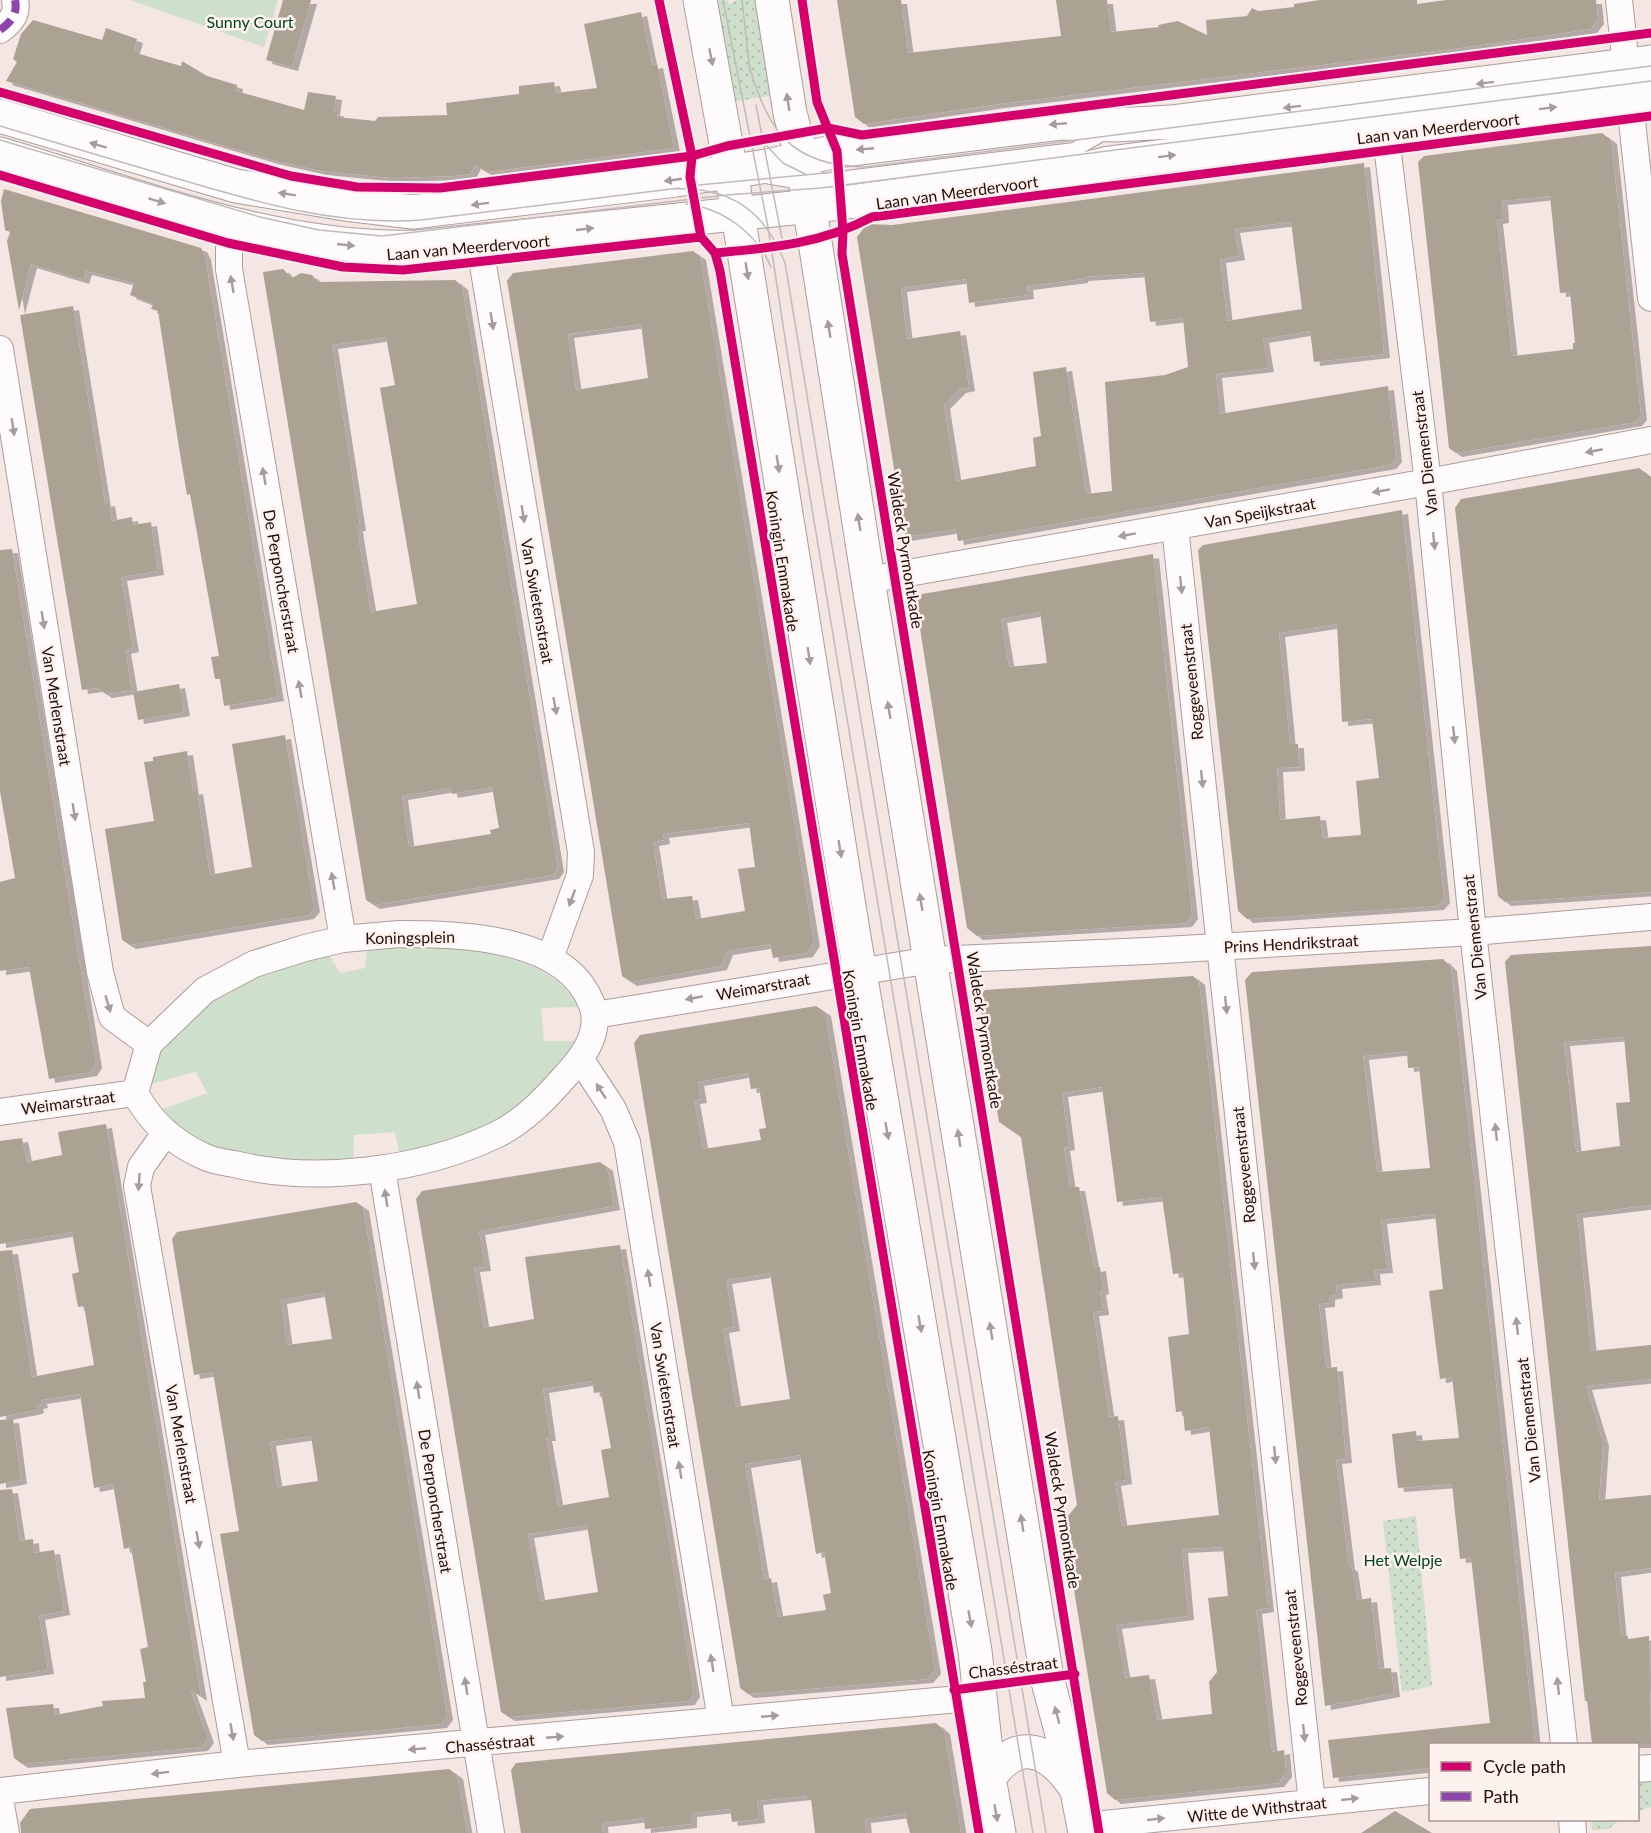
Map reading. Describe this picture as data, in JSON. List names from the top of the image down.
{
  "streets": {
    "main road": ["Laan van Meerdervoort", "Koningin Emmakade"],
    "street": [
      "Van Diemenstraat",
      "Van Speijkstraat",
      "De Perponcherstraat",
      "Van Swietenstraat",
      "Roggeveenstraat",
      "Van Merlenstraat",
      "Koningsplein",
      "Prins Hendrikstraat",
      "Weimarstraat",
      "Chasséstraat",
      "Witte de Withstraat"
    ],
    "cycle path": ["Waldeck Pyrmontkade"]
  },
  "crossings": [
    ["Laan van Meerdervoort", "Van Diemenstraat"],
    ["Laan van Meerdervoort", "Koningin Emmakade"],
    ["Laan van Meerdervoort", "De Perponcherstraat"],
    ["Laan van Meerdervoort", "Van Swietenstraat"],
    ["Van Diemenstraat", "Van Speijkstraat"],
    ["Van Diemenstraat", "Prins Hendrikstraat"],
    ["Van Speijkstraat", "Roggeveenstraat"],
    ["Koningin Emmakade", "Weimarstraat"],
    ["Koningin Emmakade", "Chasséstraat"],
    ["De Perponcherstraat", "Koningsplein"],
    ["De Perponcherstraat", "Chasséstraat"],
    ["Van Swietenstraat", "Koningsplein"],
    ["Van Swietenstraat", "Chasséstraat"],
    ["Roggeveenstraat", "Prins Hendrikstraat"],
    ["Roggeveenstraat", "Witte de Withstraat"],
    ["Van Merlenstraat", "Koningsplein"],
    ["Van Merlenstraat", "Chasséstraat"],
    ["Koningsplein", "Weimarstraat"],
    ["Prins Hendrikstraat", "Weimarstraat"]
  ],
  "one_way": [
    "Van Speijkstraat",
    "De Perponcherstraat",
    "Roggeveenstraat",
    "Van Merlenstraat",
    "Weimarstraat",
    "Witte de Withstraat"
  ],
  "parks": ["Sunny Court", "Het Welpje"],
  "legend": ["Cycle path", "Path"]
}
